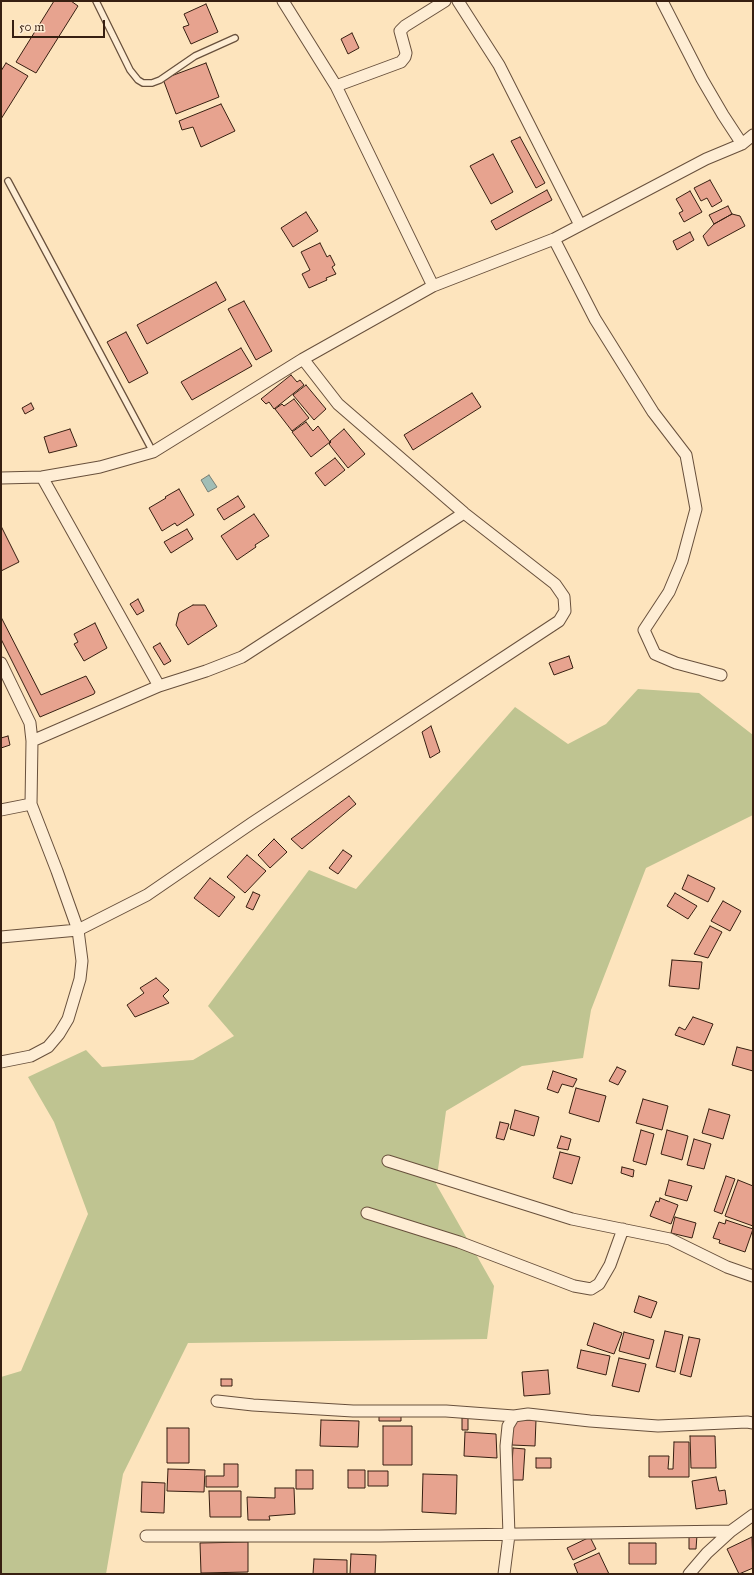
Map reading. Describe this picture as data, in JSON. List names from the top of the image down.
{
  "scale_bar": "50 m"
}
